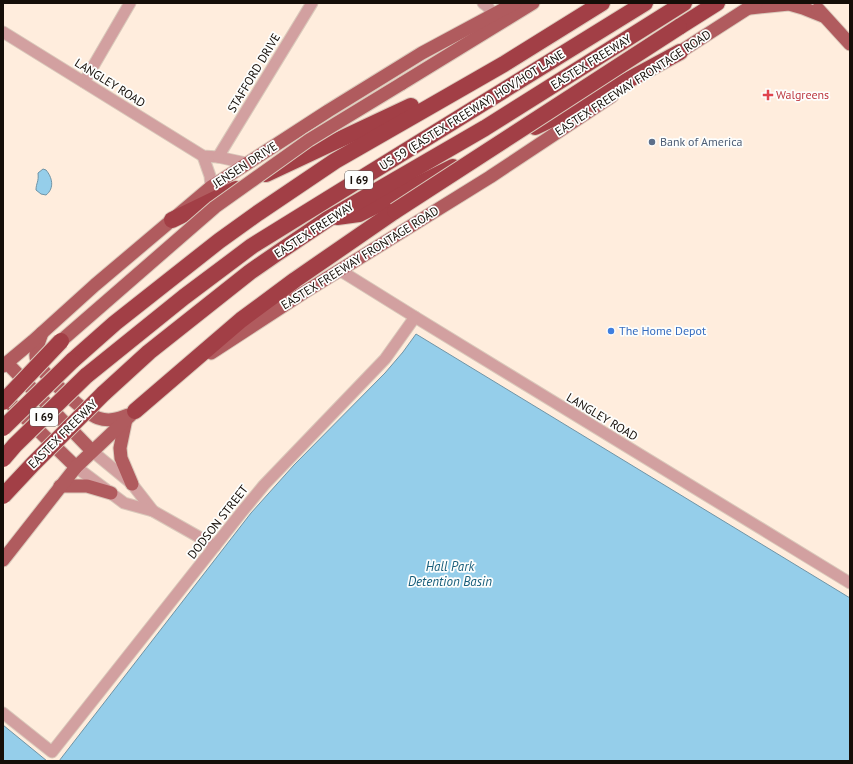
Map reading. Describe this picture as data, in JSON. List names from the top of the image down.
{
  "streets": {
    "highway": ["EASTEX FREEWAY", "US 59 (EASTEX FREEWAY) HOV/HOT LANE", "I 69"],
    "main road": ["EASTEX FREEWAY FRONTAGE ROAD", "JENSEN DRIVE"],
    "street": ["STAFFORD DRIVE", "LANGLEY ROAD", "DODSON STREET"]
  },
  "crossings": [
    ["STAFFORD DRIVE", "LANGLEY ROAD"],
    ["LANGLEY ROAD", "EASTEX FREEWAY FRONTAGE ROAD"],
    ["LANGLEY ROAD", "JENSEN DRIVE"],
    ["LANGLEY ROAD", "DODSON STREET"]
  ],
  "water": ["Hall Park Detention Basin"],
  "places": {
    "health": ["Walgreens"],
    "other": ["Bank of America", "The Home Depot"]
  }
}
